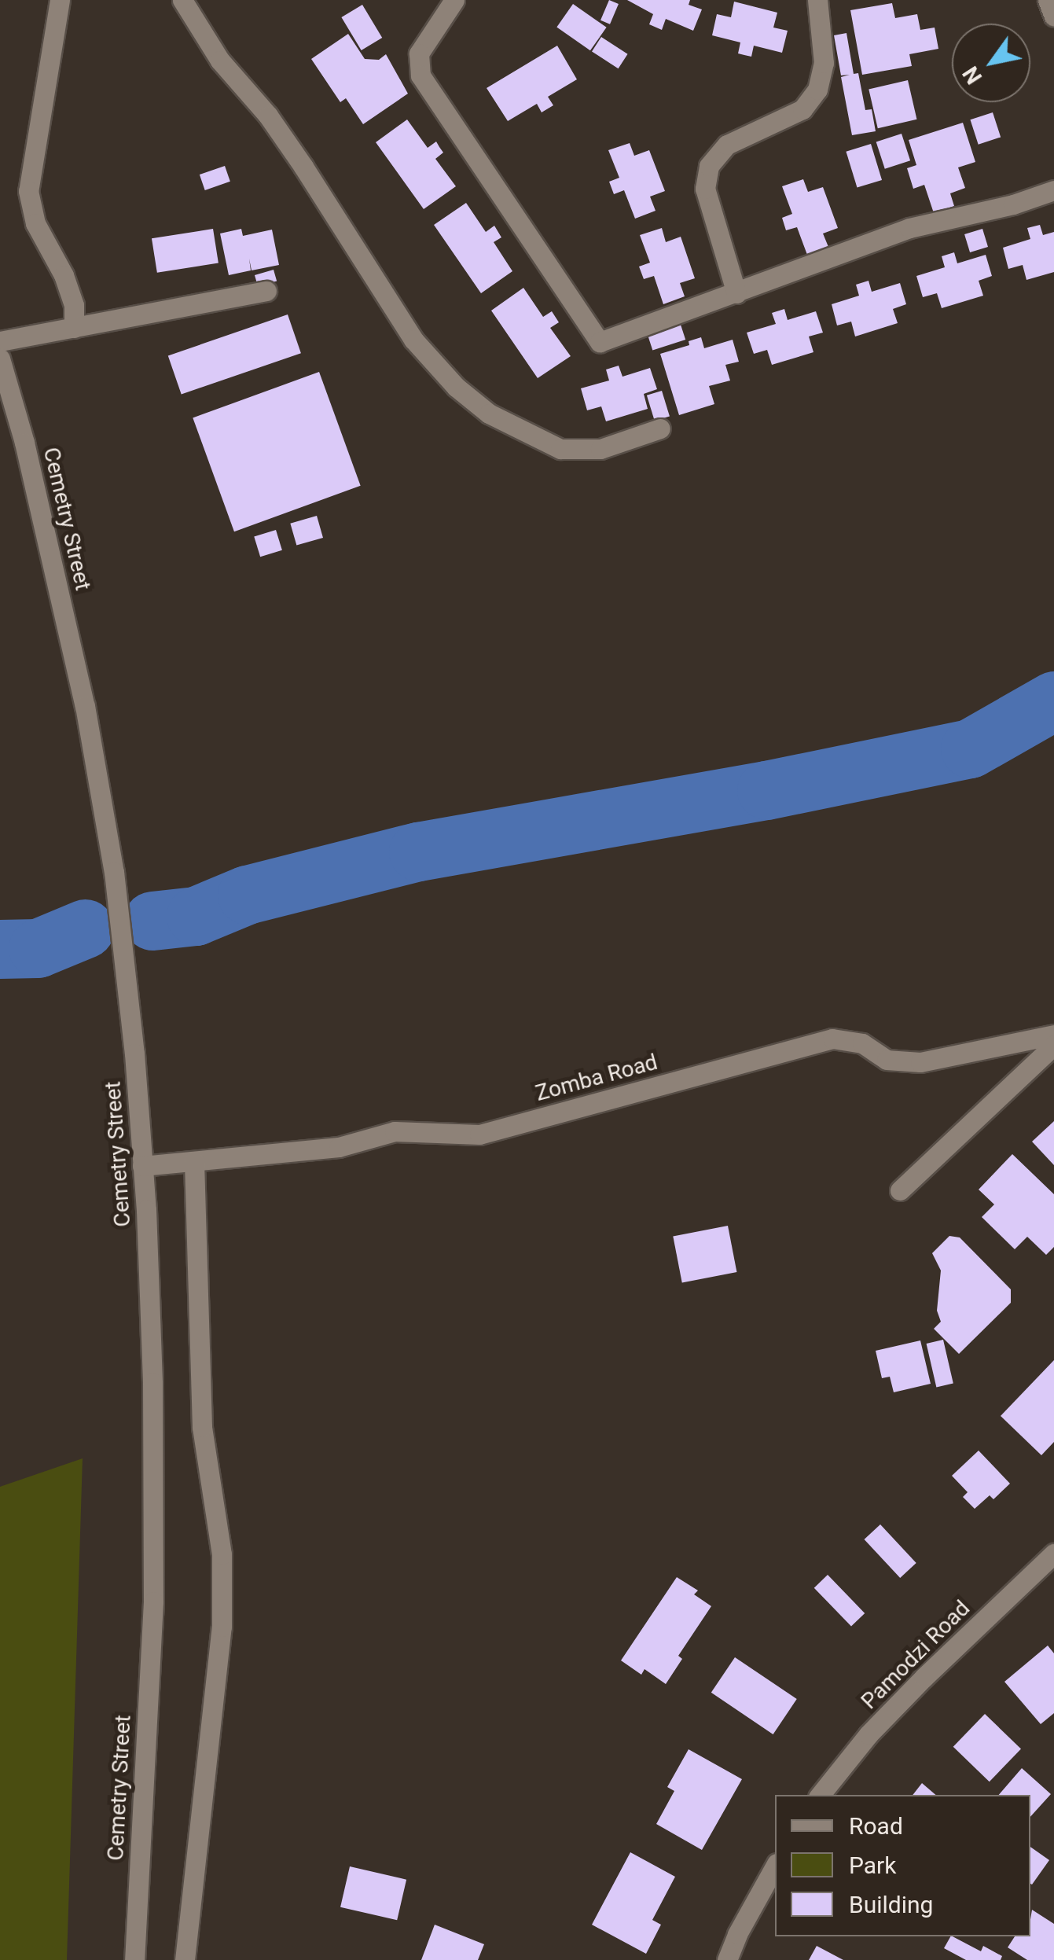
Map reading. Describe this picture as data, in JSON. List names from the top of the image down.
{
  "streets": {
    "street": ["Cemetry Street", "Zomba Road", "Pamodzi Road"]
  },
  "crossings": [
    ["Cemetry Street", "Zomba Road"]
  ],
  "legend": ["Road", "Park", "Building"],
  "north": "bottom left"
}
